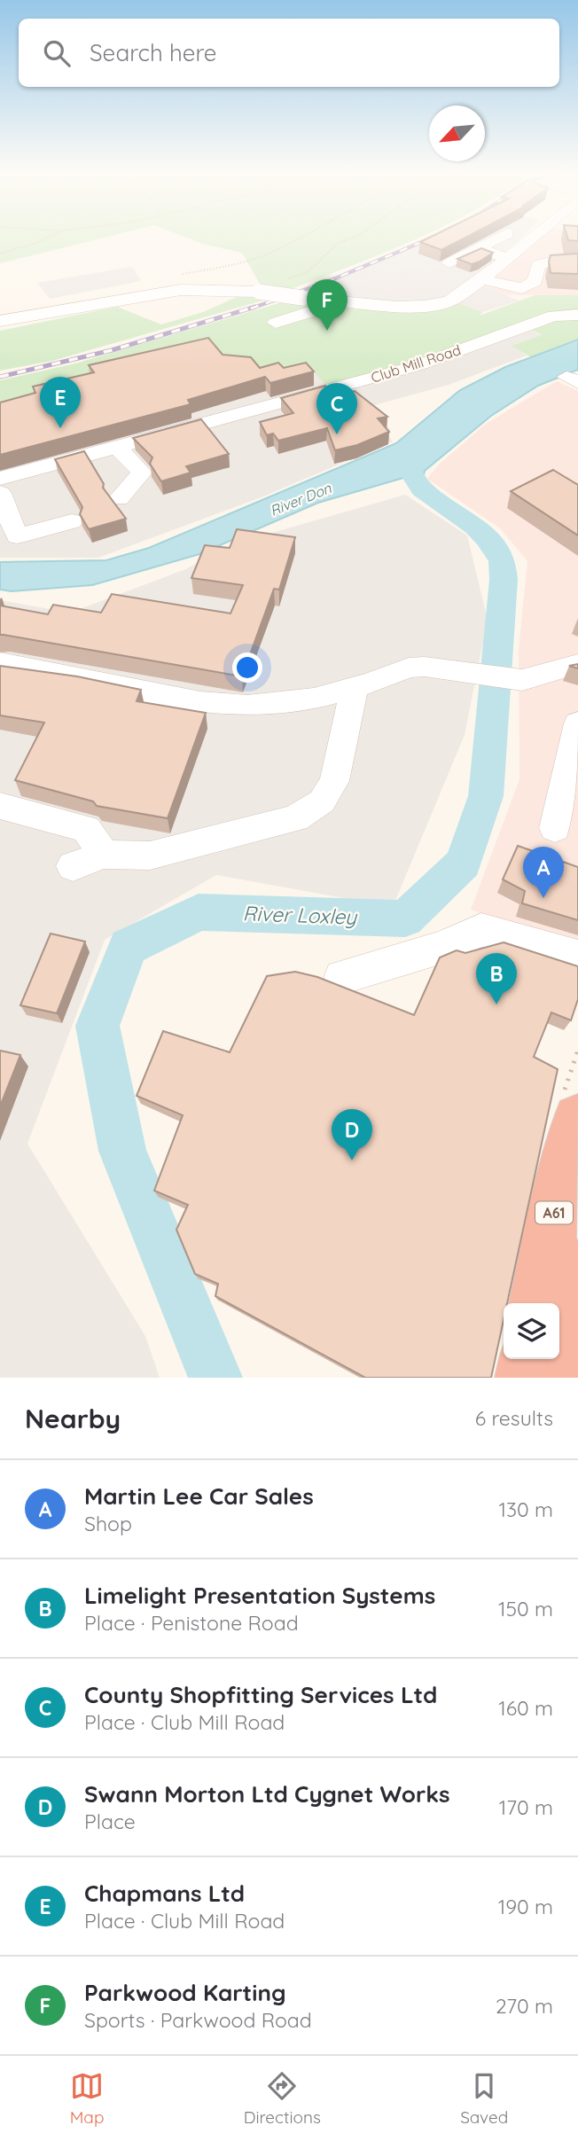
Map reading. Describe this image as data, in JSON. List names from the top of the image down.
{
  "streets": {
    "highway": ["A61"],
    "street": ["Club Mill Road"]
  },
  "water": ["River Don", "River Loxley"],
  "north": "bottom left",
  "page": {
    "search": "Search here",
    "pins": [
      "F",
      "E",
      "C",
      "A",
      "B",
      "D"
    ],
    "heading": ["Nearby", "6 results"],
    "list": [
      {
        "mark": "A",
        "name": "Martin Lee Car Sales",
        "note": "Shop",
        "value": "130 m"
      },
      {
        "mark": "B",
        "name": "Limelight Presentation Systems",
        "note": "Place · Penistone Road",
        "value": "150 m"
      },
      {
        "mark": "C",
        "name": "County Shopfitting Services Ltd",
        "note": "Place · Club Mill Road",
        "value": "160 m"
      },
      {
        "mark": "D",
        "name": "Swann Morton Ltd Cygnet Works",
        "note": "Place",
        "value": "170 m"
      },
      {
        "mark": "E",
        "name": "Chapmans Ltd",
        "note": "Place · Club Mill Road",
        "value": "190 m"
      },
      {
        "mark": "F",
        "name": "Parkwood Karting",
        "note": "Sports · Parkwood Road",
        "value": "270 m"
      }
    ],
    "nav": ["Map", "Directions", "Saved"]
  }
}
